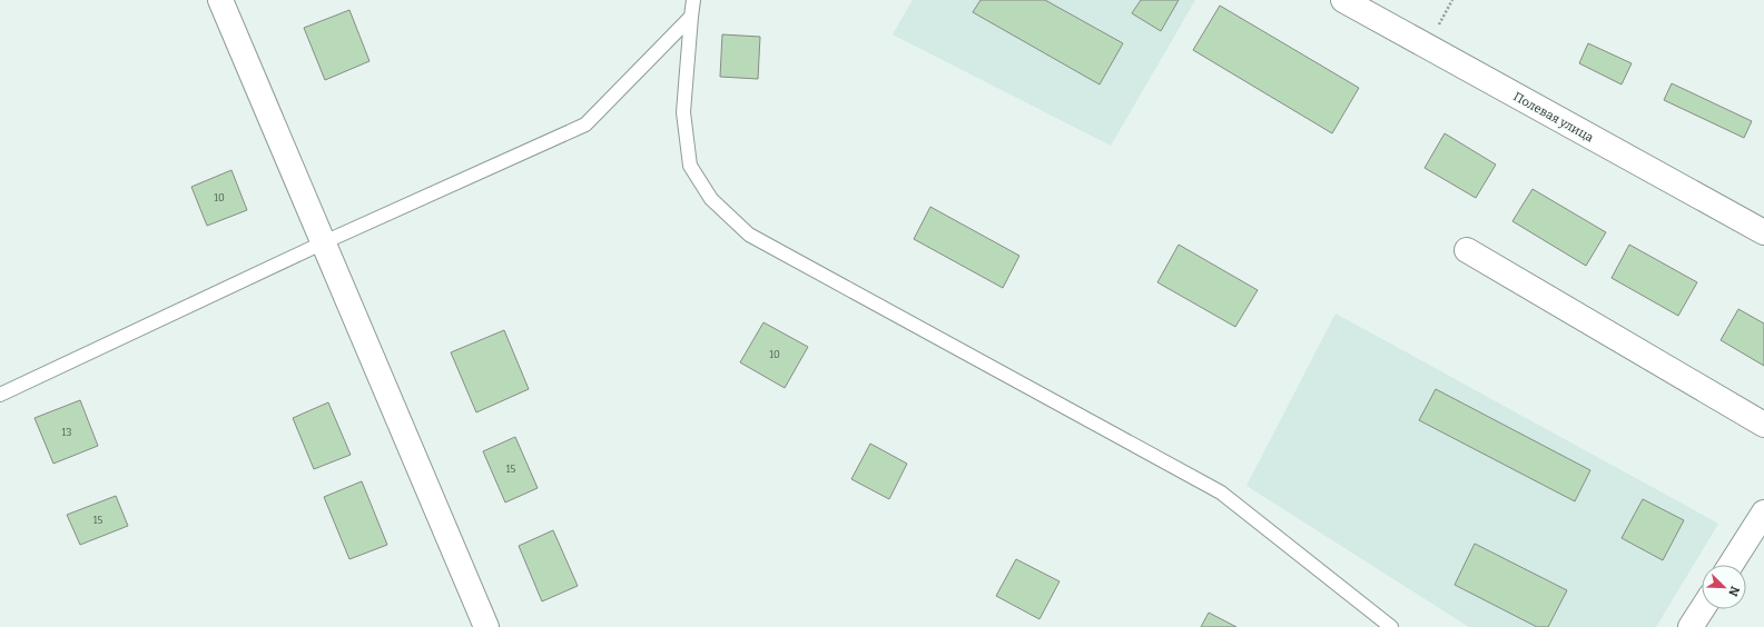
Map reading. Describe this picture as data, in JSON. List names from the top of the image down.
{
  "streets": {
    "street": ["Полевая улица"]
  },
  "house_numbers": [
    "10",
    "10",
    "13",
    "15",
    "15"
  ],
  "north": "bottom right"
}
